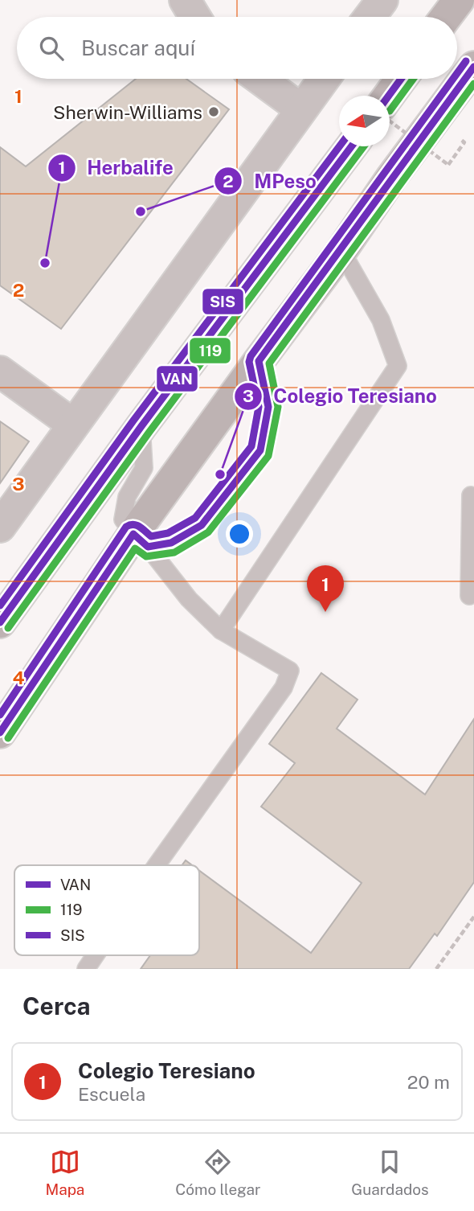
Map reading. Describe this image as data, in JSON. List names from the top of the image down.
{
  "places": [
    "Sherwin-Williams",
    "MPeso",
    "Herbalife",
    "Colegio Teresiano"
  ],
  "lines": ["transit line SIS", "transit line VAN", "transit line 119"],
  "legend": ["VAN", "119", "SIS"],
  "north": "left",
  "page": {
    "search": "Buscar aquí",
    "pins": "1",
    "heading": "Cerca",
    "list": [
      {
        "mark": "1",
        "name": "Colegio Teresiano",
        "note": "Escuela",
        "value": "20 m"
      }
    ],
    "nav": ["Mapa", "Cómo llegar", "Guardados"]
  },
  "grid": {
    "rows": [
      "1",
      "2",
      "3",
      "4"
    ]
  }
}
